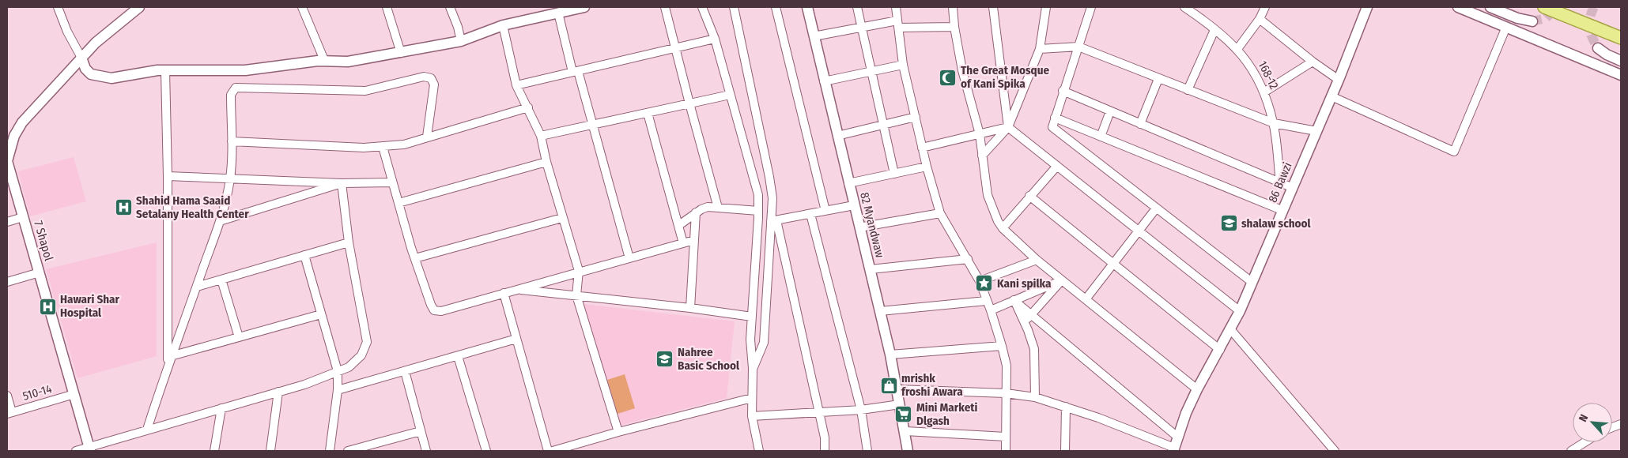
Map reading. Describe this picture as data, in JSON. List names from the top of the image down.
{
  "streets": {
    "street": [
      "168-12",
      "86 Bawzi",
      "82 Myandwaw",
      "7 Shapol",
      "510-14"
    ]
  },
  "crossings": [
    ["7 Shapol", "510-14"]
  ],
  "places": {
    "mosque": ["The Great Mosque of Kani Spika"],
    "hospital": ["Shahid Hama Saaid Setalany Health Center", "Hawari Shar Hospital"],
    "school or university": ["shalaw school", "Nahree Basic School"],
    "place": ["Kani spilka"],
    "shop": ["mrishk froshi Awara"],
    "supermarket": ["Mini Marketi Dlgash"]
  },
  "north": "top left"
}
